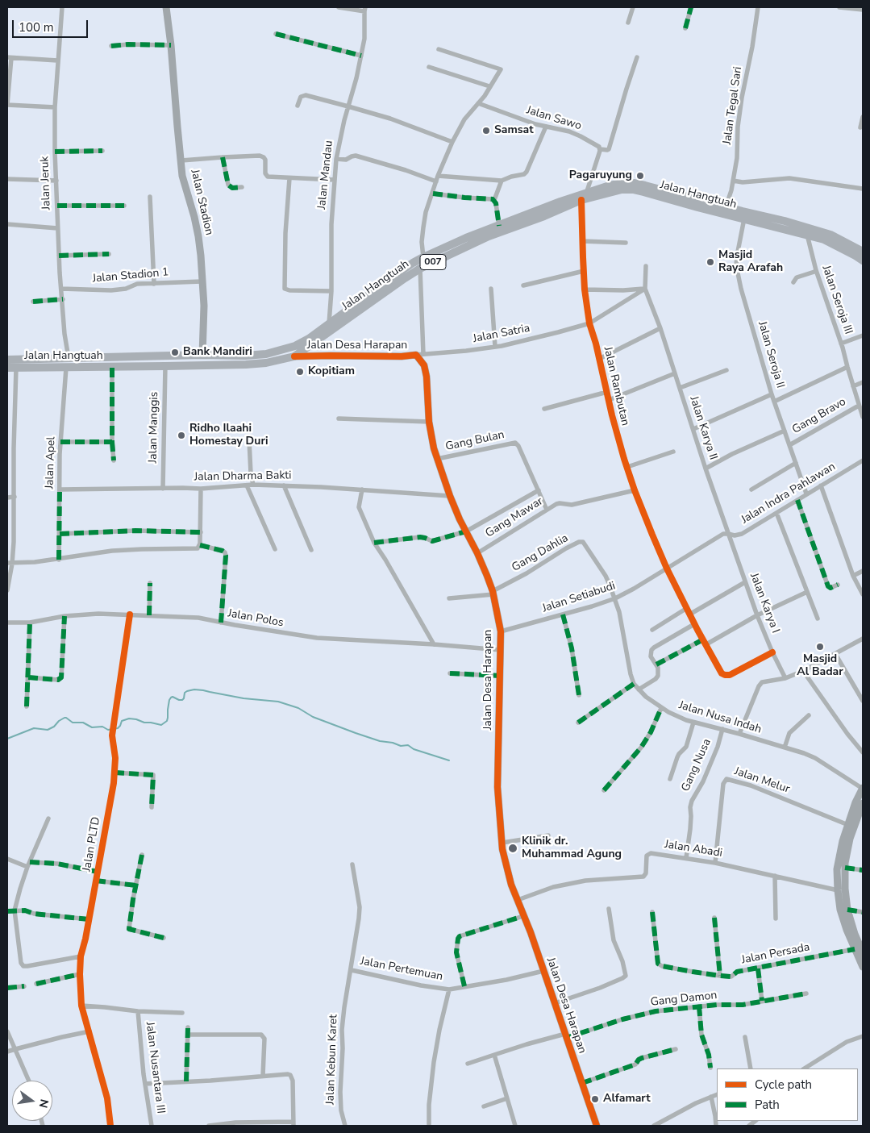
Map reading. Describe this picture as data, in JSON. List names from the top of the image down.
{
  "streets": {
    "highway": ["Jalan Hangtuah", "007"],
    "street": [
      "Jalan Tegal Sari",
      "Jalan Sawo",
      "Jalan Mandau",
      "Jalan Jeruk",
      "Jalan Stadion",
      "Jalan Stadion 1",
      "Jalan Seroja III",
      "Jalan Satria",
      "Jalan Desa Harapan",
      "Jalan Seroja II",
      "Jalan Rambutan",
      "Gang Bravo",
      "Jalan Manggis",
      "Jalan Karya II",
      "Gang Bulan",
      "Jalan Apel",
      "Jalan Dharma Bakti",
      "Jalan Indra Pahlawan",
      "Gang Mawar",
      "Gang Dahlia",
      "Jalan Setiabudi",
      "Jalan Karya I",
      "Jalan Polos",
      "Jalan Nusa Indah",
      "Gang Nusa",
      "Jalan Melur",
      "Jalan PLTD",
      "Jalan Abadi",
      "Jalan Persada",
      "Jalan Pertemuan",
      "Gang Damon",
      "Jalan Kebun Karet",
      "Jalan Nusantara III"
    ]
  },
  "crossings": [
    ["Jalan Tegal Sari", "Jalan Hangtuah"],
    ["Jalan Mandau", "Jalan Hangtuah"],
    ["Jalan Jeruk", "Jalan Hangtuah"],
    ["Jalan Jeruk", "Jalan Stadion 1"],
    ["Jalan Hangtuah", "Jalan Stadion"],
    ["Jalan Hangtuah", "Jalan Seroja III"],
    ["Jalan Hangtuah", "Jalan Desa Harapan"],
    ["Jalan Hangtuah", "Jalan Seroja II"],
    ["Jalan Hangtuah", "Jalan Rambutan"],
    ["Jalan Hangtuah", "Jalan Manggis"],
    ["Jalan Hangtuah", "Jalan Apel"],
    ["Jalan Stadion", "Jalan Stadion 1"],
    ["Jalan Seroja III", "Gang Bravo"],
    ["Jalan Satria", "Jalan Desa Harapan"],
    ["Jalan Satria", "Jalan Rambutan"],
    ["Jalan Satria", "Jalan Karya II"],
    ["Jalan Desa Harapan", "Gang Bulan"],
    ["Jalan Desa Harapan", "Jalan Dharma Bakti"],
    ["Jalan Desa Harapan", "Gang Mawar"],
    ["Jalan Desa Harapan", "Gang Dahlia"],
    ["Jalan Desa Harapan", "Jalan Setiabudi"],
    ["Jalan Desa Harapan", "Jalan Polos"],
    ["Jalan Desa Harapan", "Jalan Abadi"],
    ["Jalan Desa Harapan", "Jalan Pertemuan"],
    ["Jalan Desa Harapan", "Gang Damon"],
    ["Jalan Seroja II", "Gang Bravo"],
    ["Jalan Seroja II", "Jalan Indra Pahlawan"],
    ["Jalan Rambutan", "Gang Mawar"],
    ["Jalan Rambutan", "Jalan Setiabudi"],
    ["Jalan Rambutan", "Jalan Karya I"],
    ["Jalan Manggis", "Jalan Dharma Bakti"],
    ["Jalan Karya II", "Jalan Indra Pahlawan"],
    ["Jalan Karya II", "Jalan Karya I"],
    ["Gang Bulan", "Gang Mawar"],
    ["Jalan Apel", "Jalan Dharma Bakti"],
    ["Jalan Indra Pahlawan", "Jalan Setiabudi"],
    ["Jalan Indra Pahlawan", "Jalan Karya I"],
    ["Gang Dahlia", "Jalan Setiabudi"],
    ["Gang Dahlia", "Jalan Nusa Indah"],
    ["Jalan Setiabudi", "Jalan Nusa Indah"],
    ["Jalan Polos", "Jalan PLTD"],
    ["Jalan Nusa Indah", "Gang Nusa"],
    ["Gang Nusa", "Jalan Abadi"],
    ["Jalan Melur", "Jalan Abadi"],
    ["Jalan Pertemuan", "Jalan Kebun Karet"]
  ],
  "places": [
    "Samsat",
    "Pagaruyung",
    "Masjid Raya Arafah",
    "Bank Mandiri",
    "Kopitiam",
    "Ridho Ilaahi Homestay Duri",
    "Masjid Al Badar",
    "Klinik dr. Muhammad Agung",
    "Alfamart"
  ],
  "legend": ["Cycle path", "Path"],
  "scale_bar": "100 m",
  "north": "right"
}
